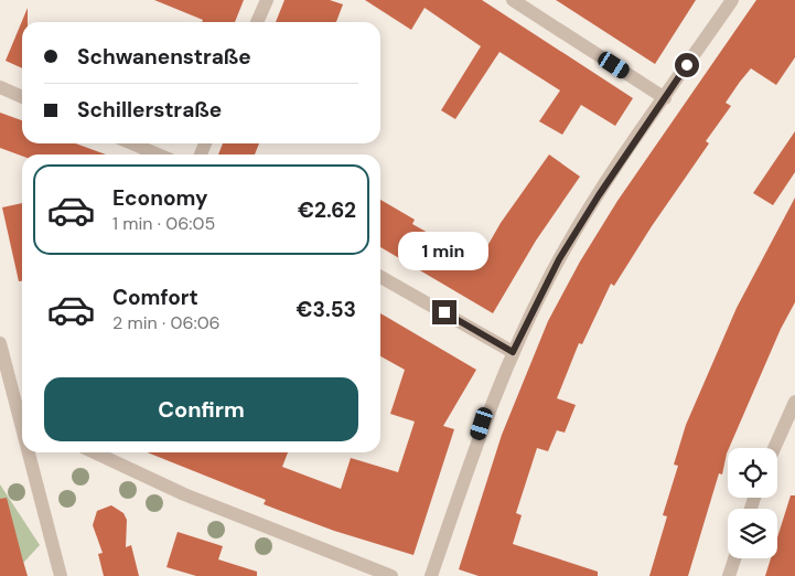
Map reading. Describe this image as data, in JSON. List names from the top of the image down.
{
  "page": {
    "banner": ["Schwanenstraße", "Schillerstraße"],
    "list": [
      {
        "name": "Economy",
        "note": "1 min · 06:05",
        "value": "€2.62"
      },
      {
        "name": "Comfort",
        "note": "2 min · 06:06",
        "value": "€3.53"
      }
    ],
    "bubble": "1 min",
    "buttons": "Confirm"
  }
}
